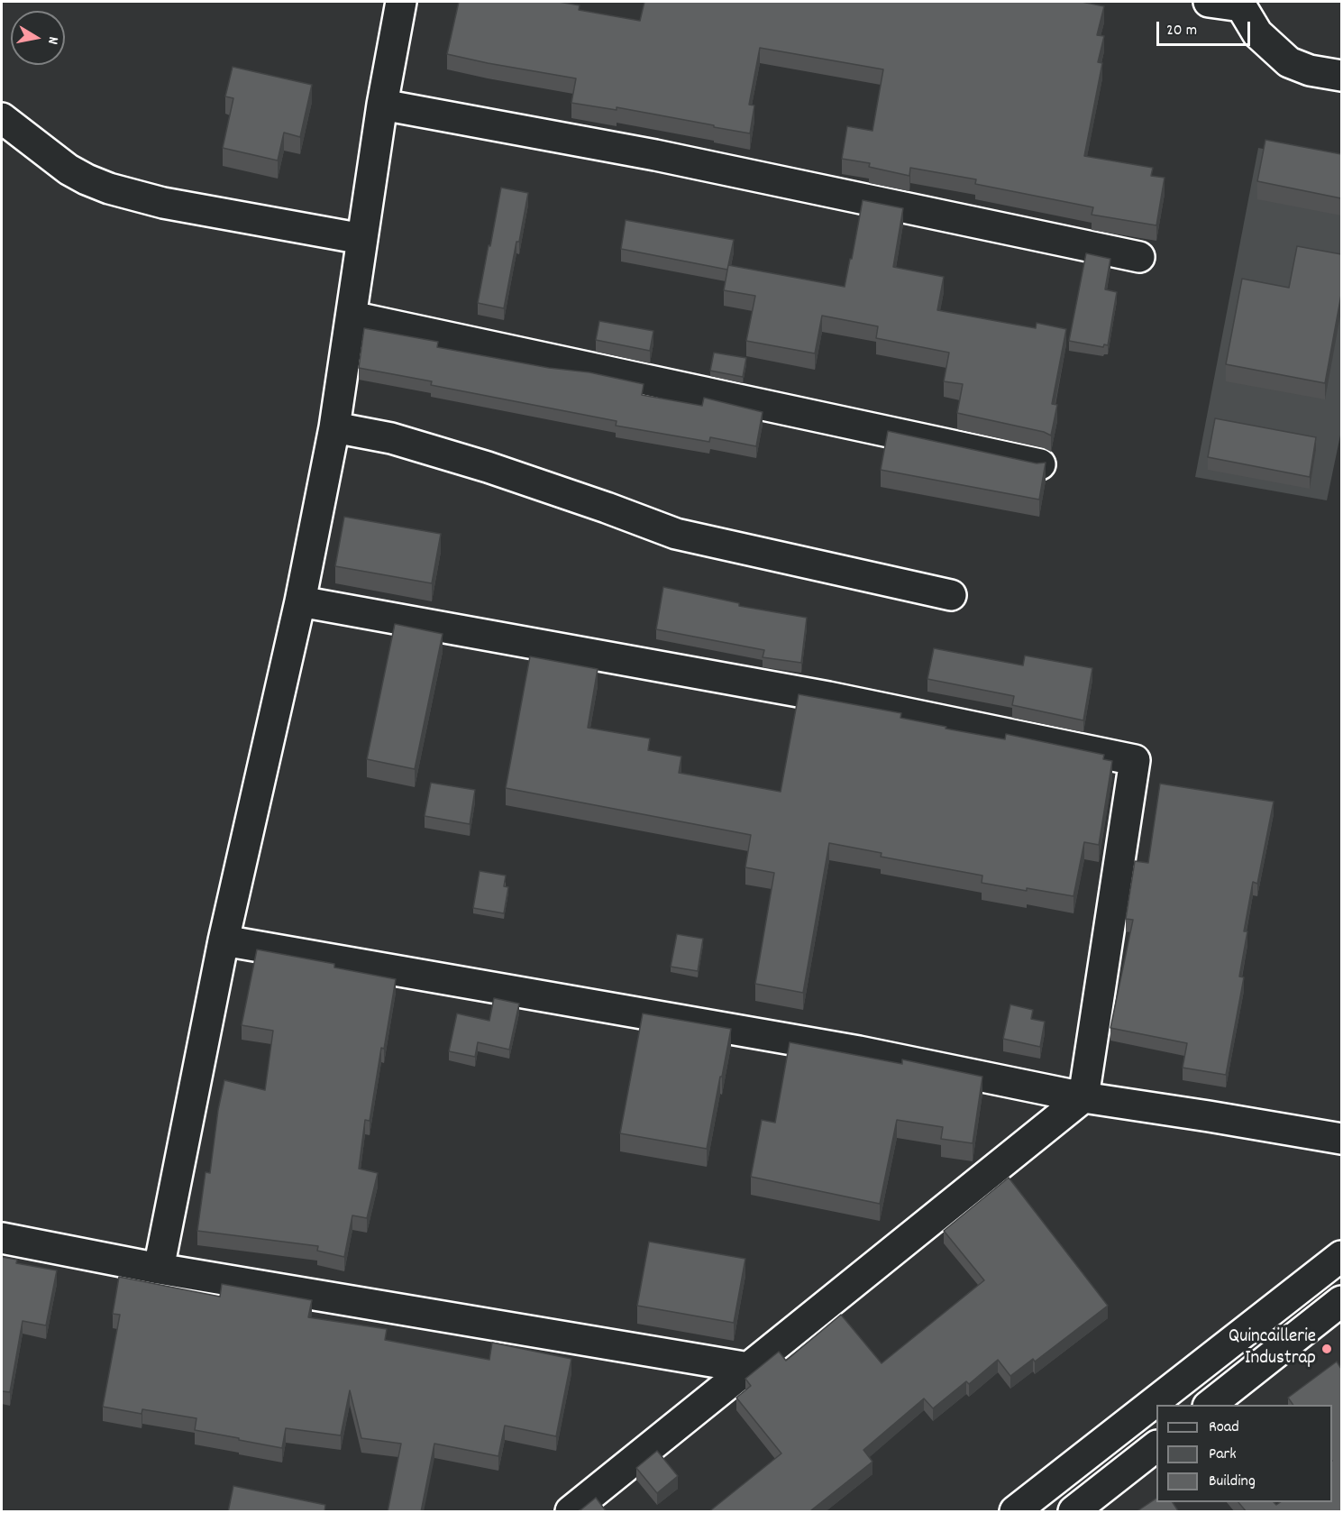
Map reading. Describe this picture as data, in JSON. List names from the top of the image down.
{
  "places": ["Quincaillerie Industrap"],
  "legend": ["Road", "Park", "Building"],
  "scale_bar": "20 m",
  "north": "right"
}
